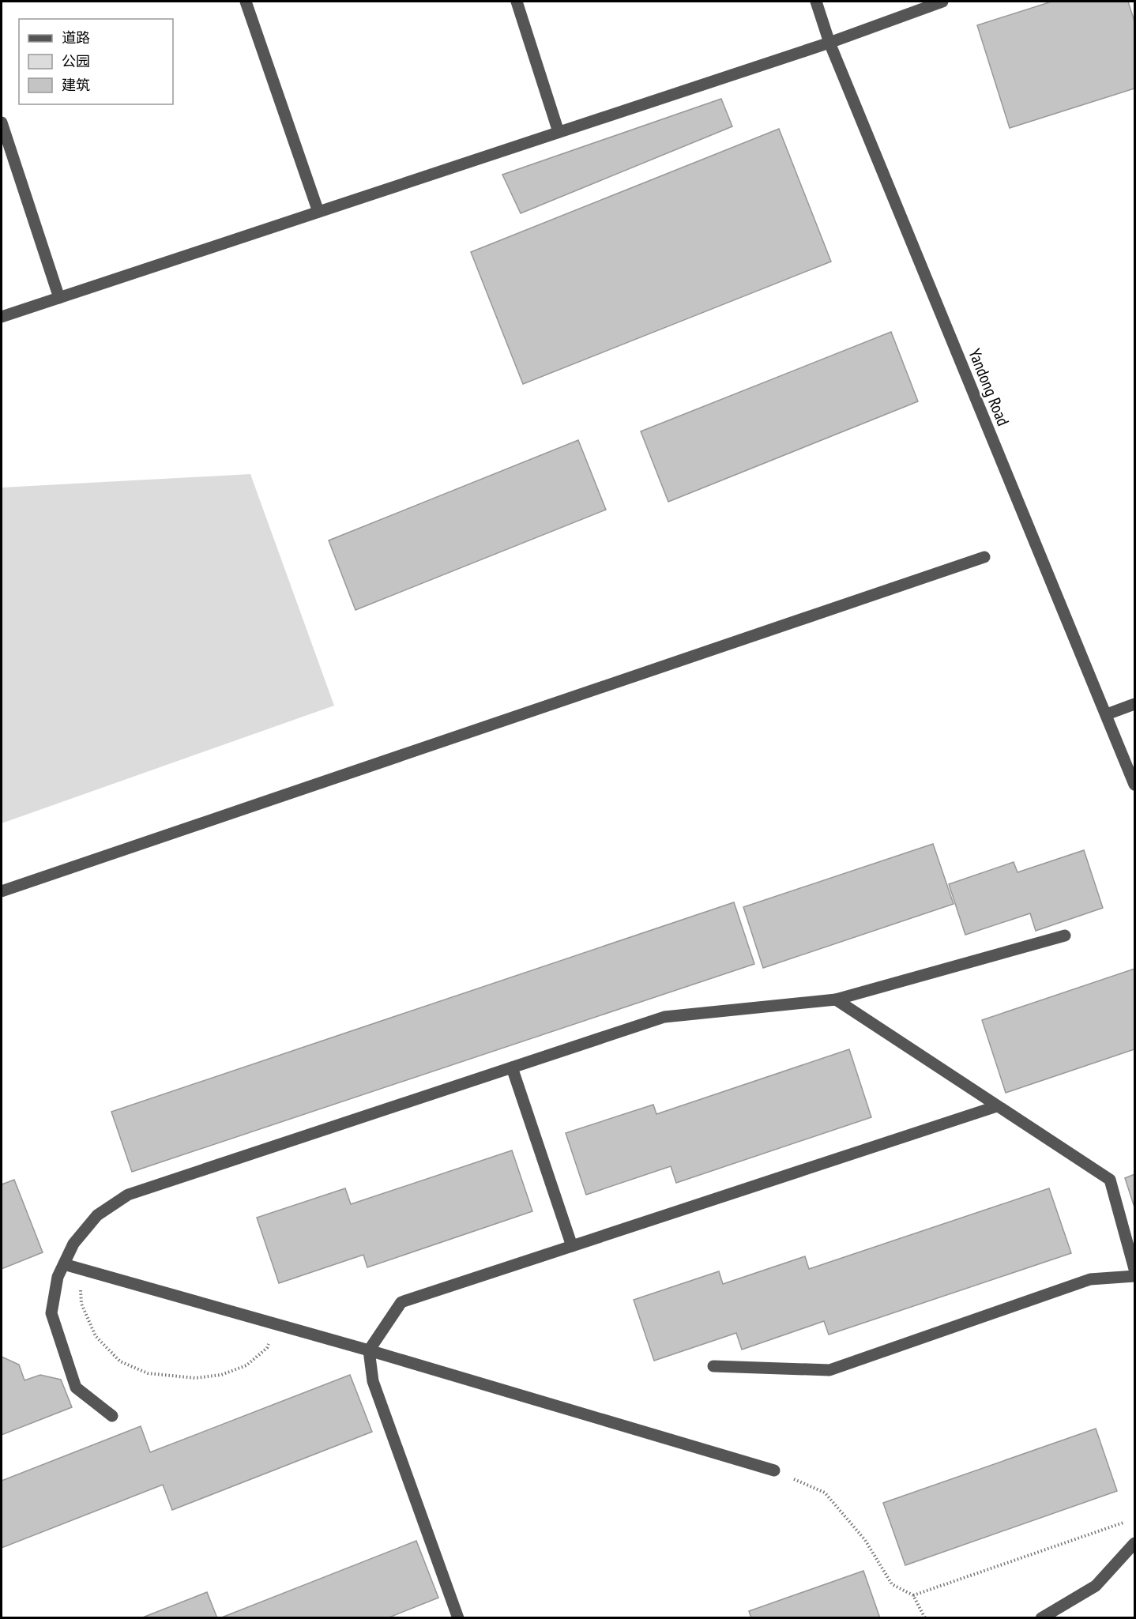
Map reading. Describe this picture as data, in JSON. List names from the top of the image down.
{
  "streets": {
    "street": ["Yandong Road"]
  },
  "legend": ["道路", "公园", "建筑"]
}
